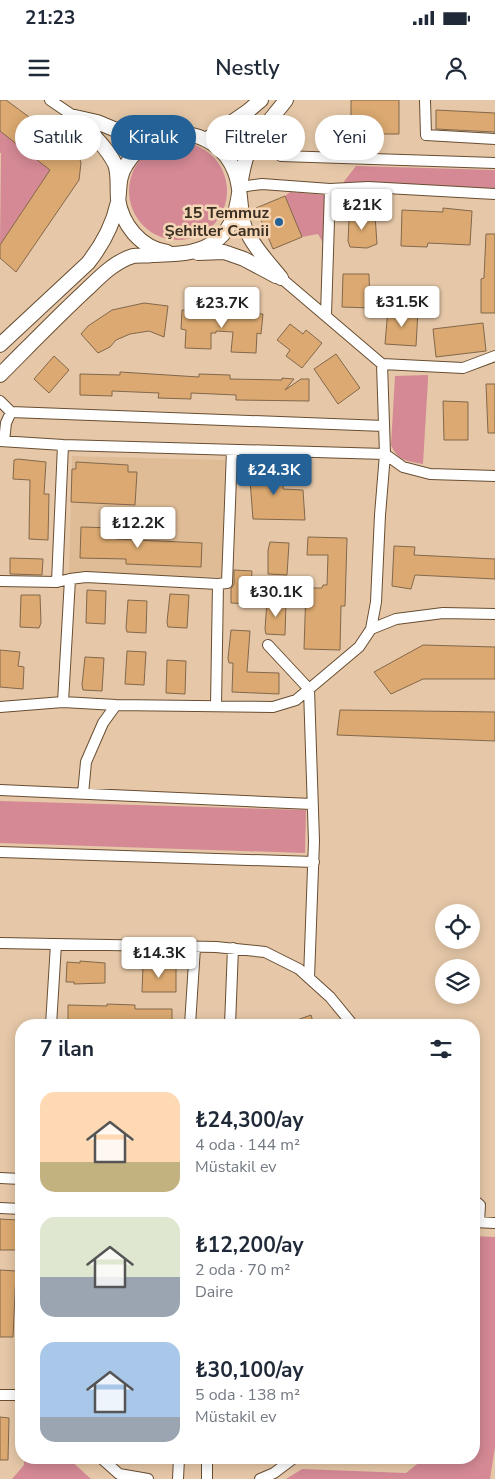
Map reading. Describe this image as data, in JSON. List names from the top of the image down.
{
  "places": ["15 Temmuz Şehitler Camii"],
  "page": {
    "status": "21:23",
    "header": "Nestly",
    "chip": [
      "Satılık",
      "Kiralık",
      "Filtreler",
      "Yeni"
    ],
    "price": [
      "₺21K",
      "₺31.5K",
      "₺23.7K",
      "₺24.3K",
      "₺12.2K",
      "₺30.1K",
      "₺14.3K"
    ],
    "heading": "7 ilan",
    "list": [
      {
        "name": "₺24,300/ay",
        "note": "4 oda · 144 m² · Müstakil ev"
      },
      {
        "name": "₺12,200/ay",
        "note": "2 oda · 70 m² · Daire"
      },
      {
        "name": "₺30,100/ay",
        "note": "5 oda · 138 m² · Müstakil ev"
      }
    ]
  }
}
